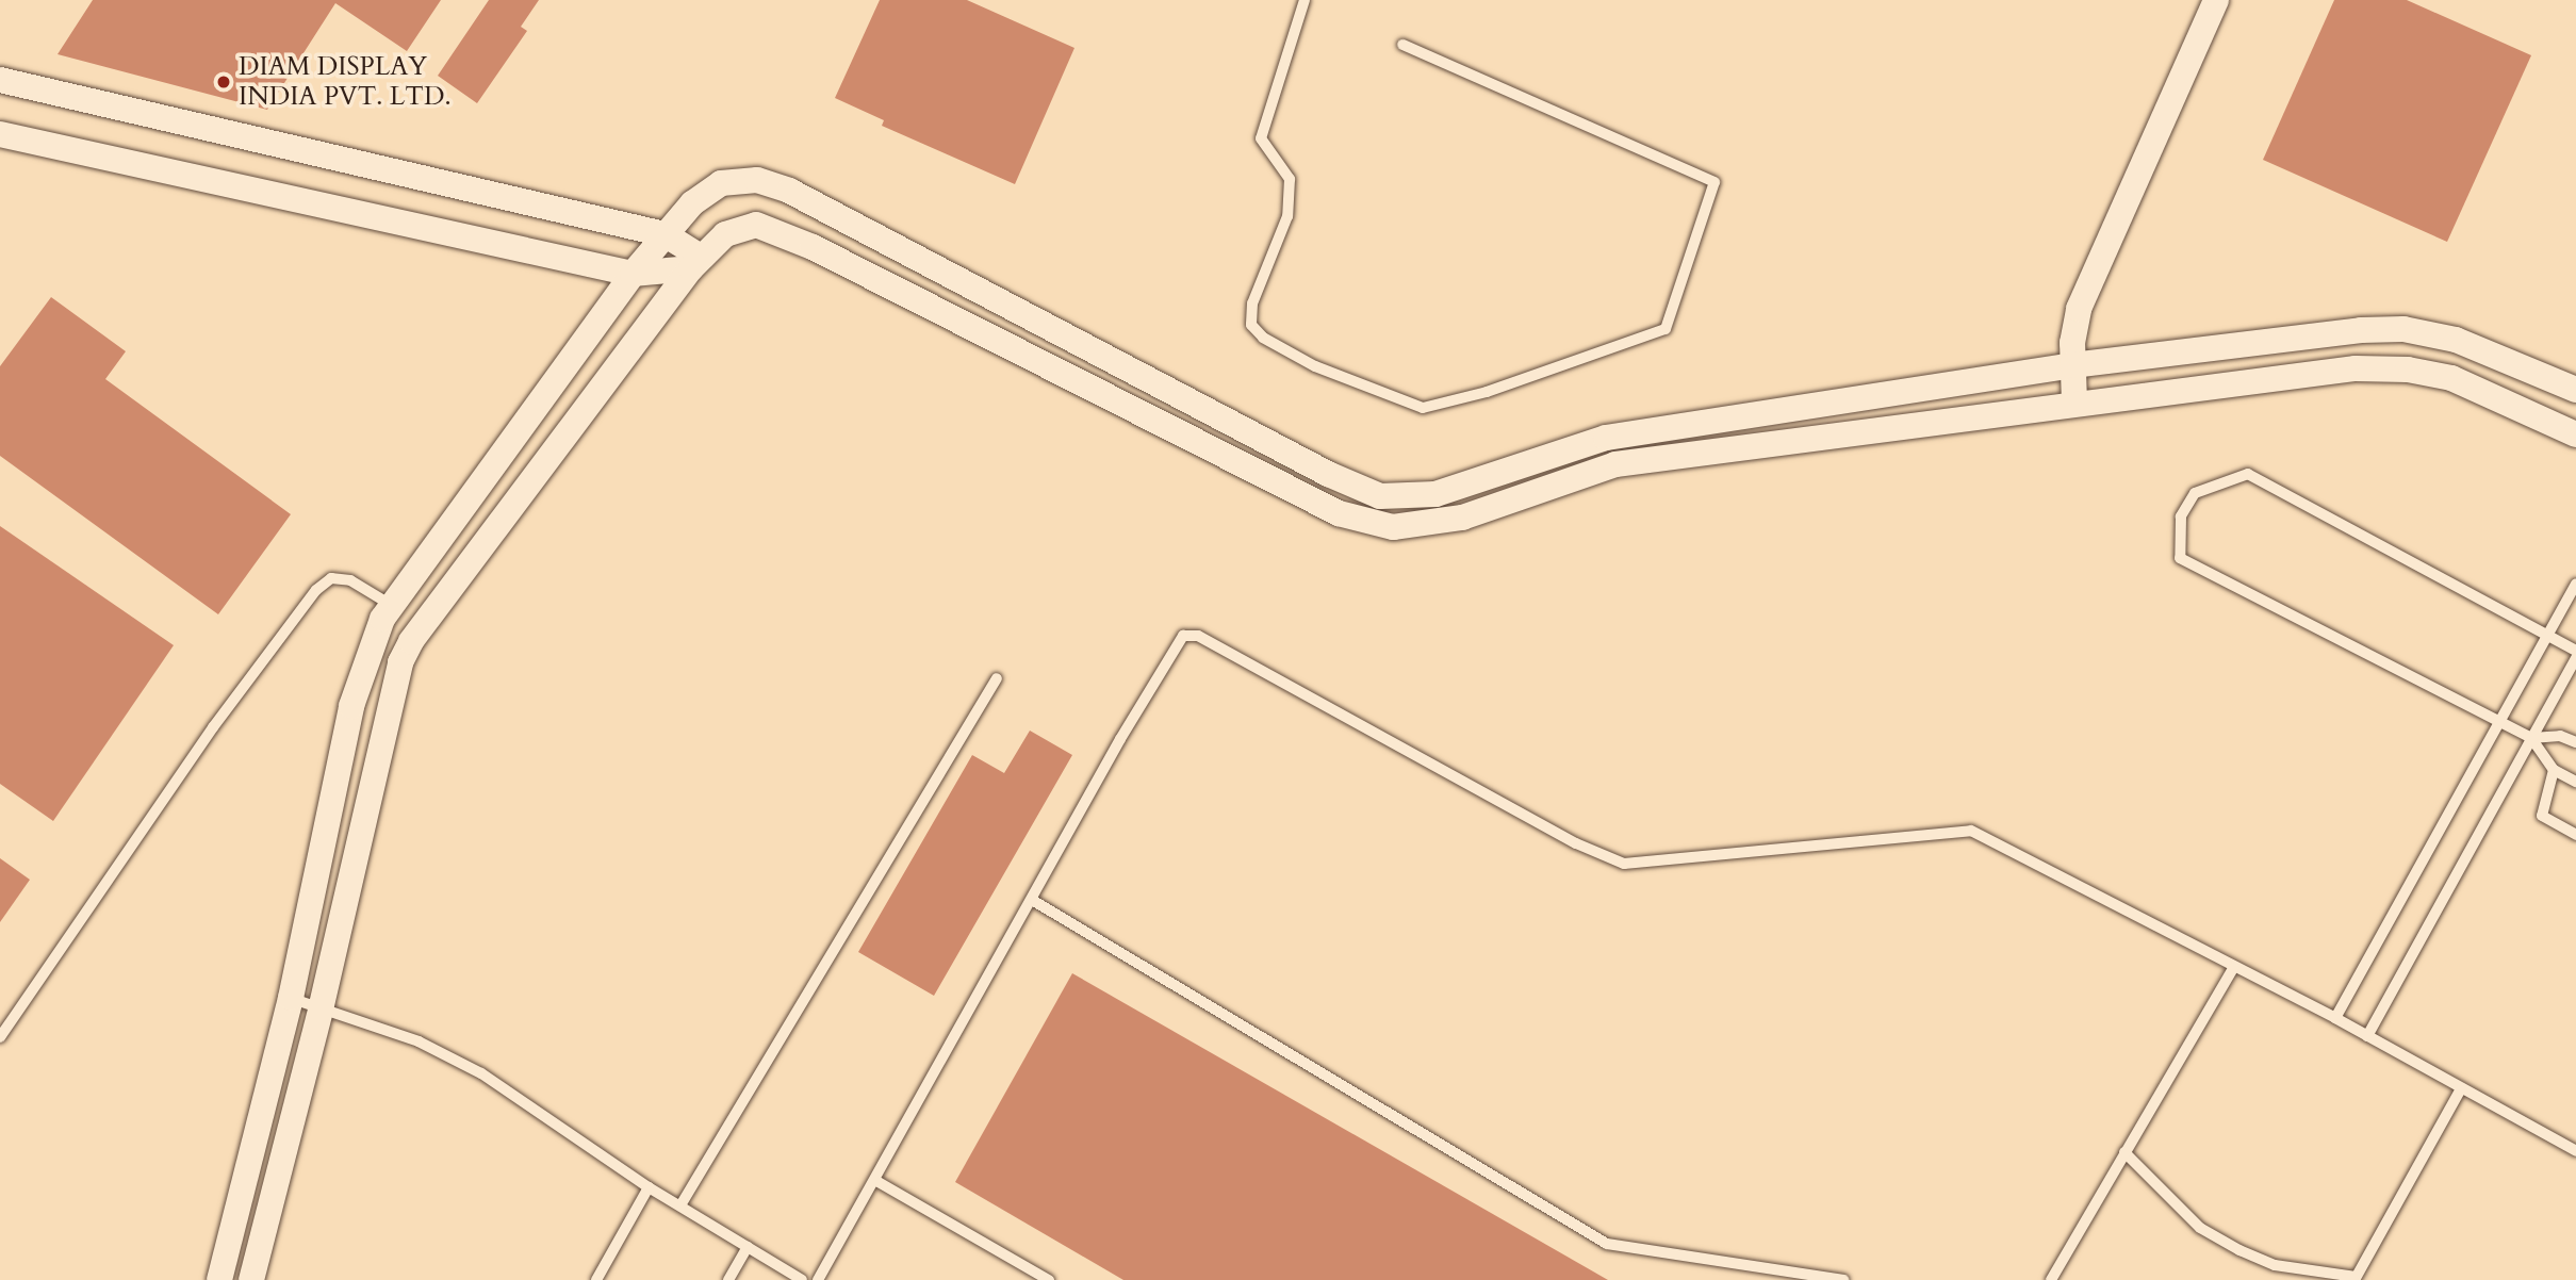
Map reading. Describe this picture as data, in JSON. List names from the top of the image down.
{
  "places": ["DIAM DISPLAY INDIA PVT. LTD."]
}
